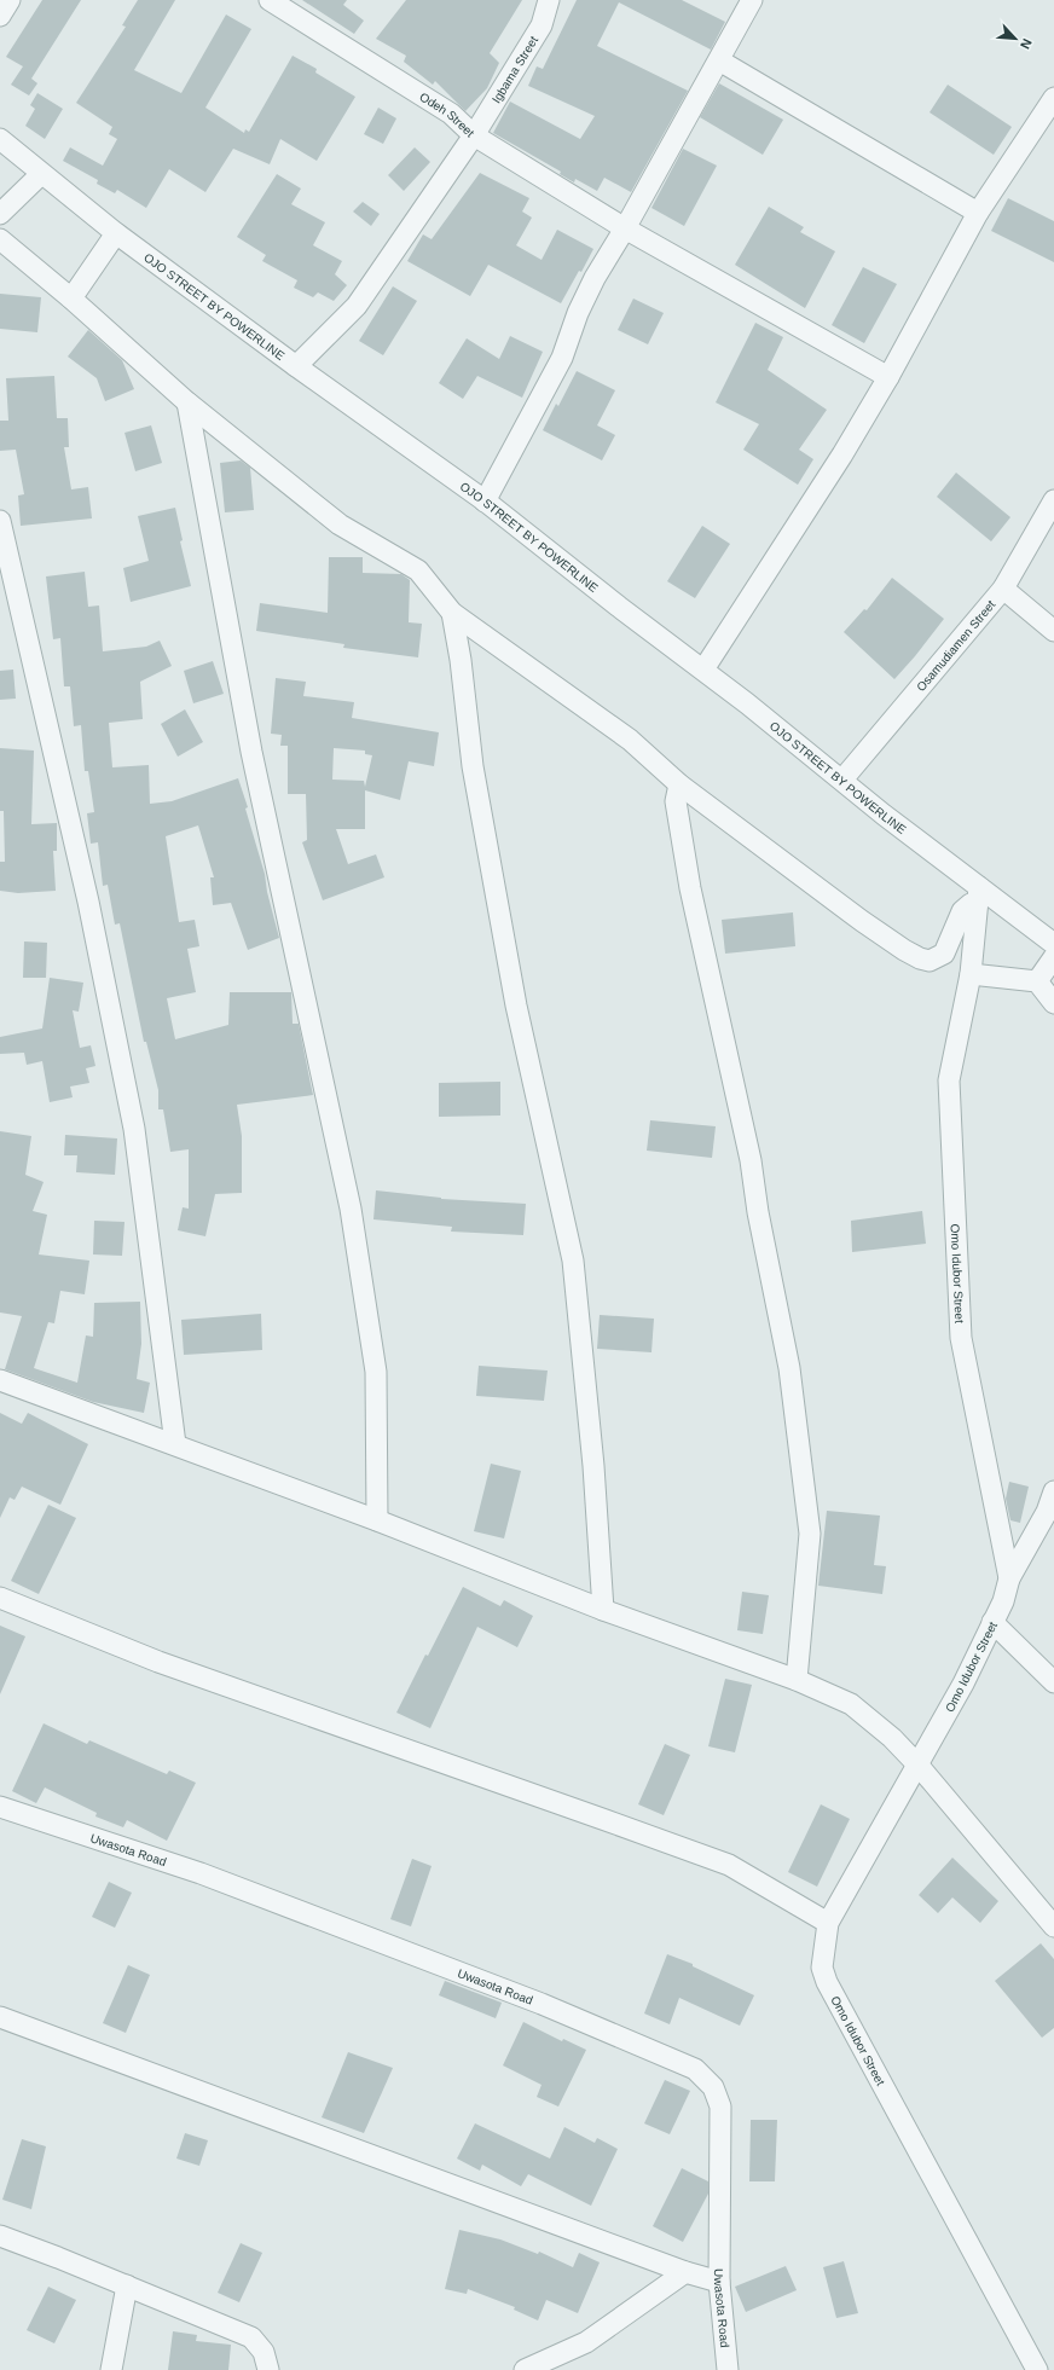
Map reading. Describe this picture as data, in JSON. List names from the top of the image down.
{
  "streets": {
    "street": [
      "Igbama Street",
      "Odeh Street",
      "OJO STREET BY POWERLINE",
      "Osamudiamen Street",
      "Omo Idubor Street",
      "Uwasota Road"
    ]
  },
  "crossings": [
    ["Igbama Street", "Odeh Street"],
    ["Igbama Street", "OJO STREET BY POWERLINE"],
    ["OJO STREET BY POWERLINE", "Osamudiamen Street"],
    ["OJO STREET BY POWERLINE", "Omo Idubor Street"]
  ],
  "north": "bottom right"
}
